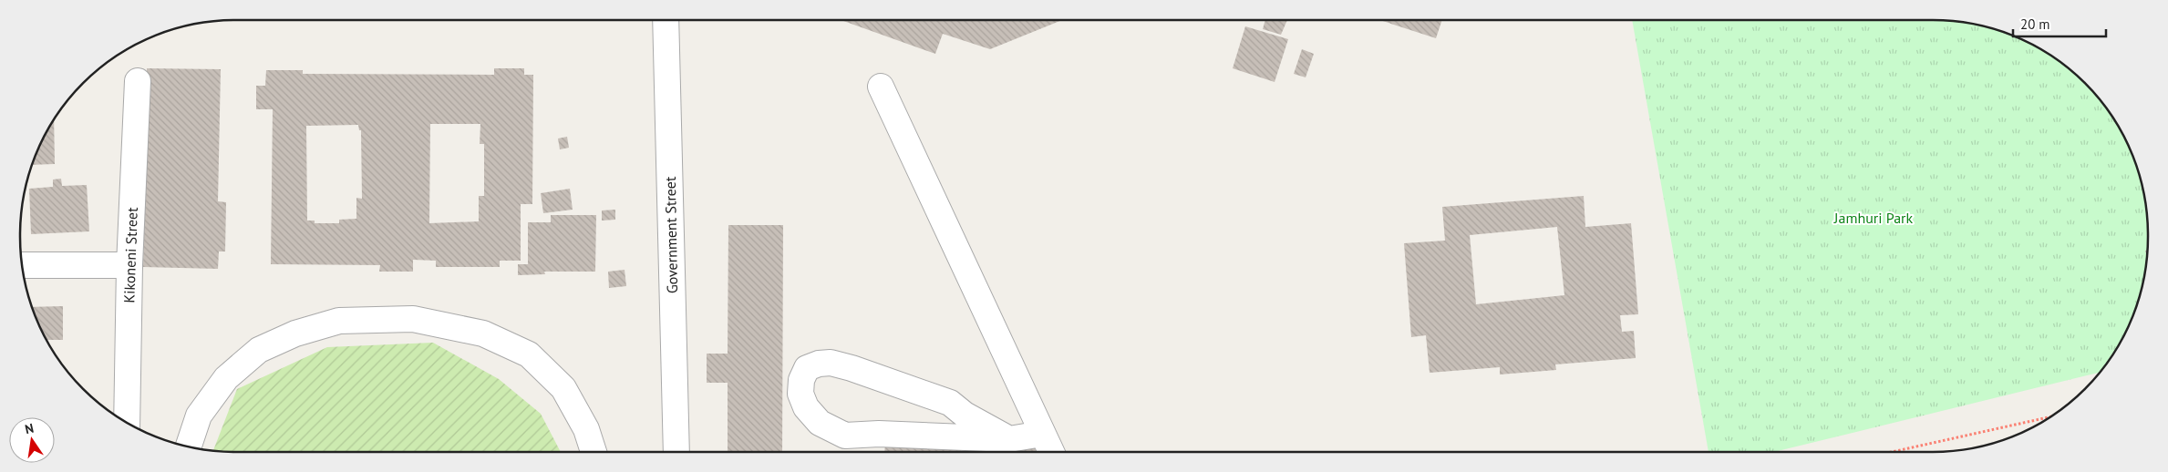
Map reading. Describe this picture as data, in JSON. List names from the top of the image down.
{
  "streets": {
    "street": ["Government Street", "Kikoneni Street"]
  },
  "parks": ["Jamhuri Park"],
  "scale_bar": "20 m",
  "north": "top"
}
